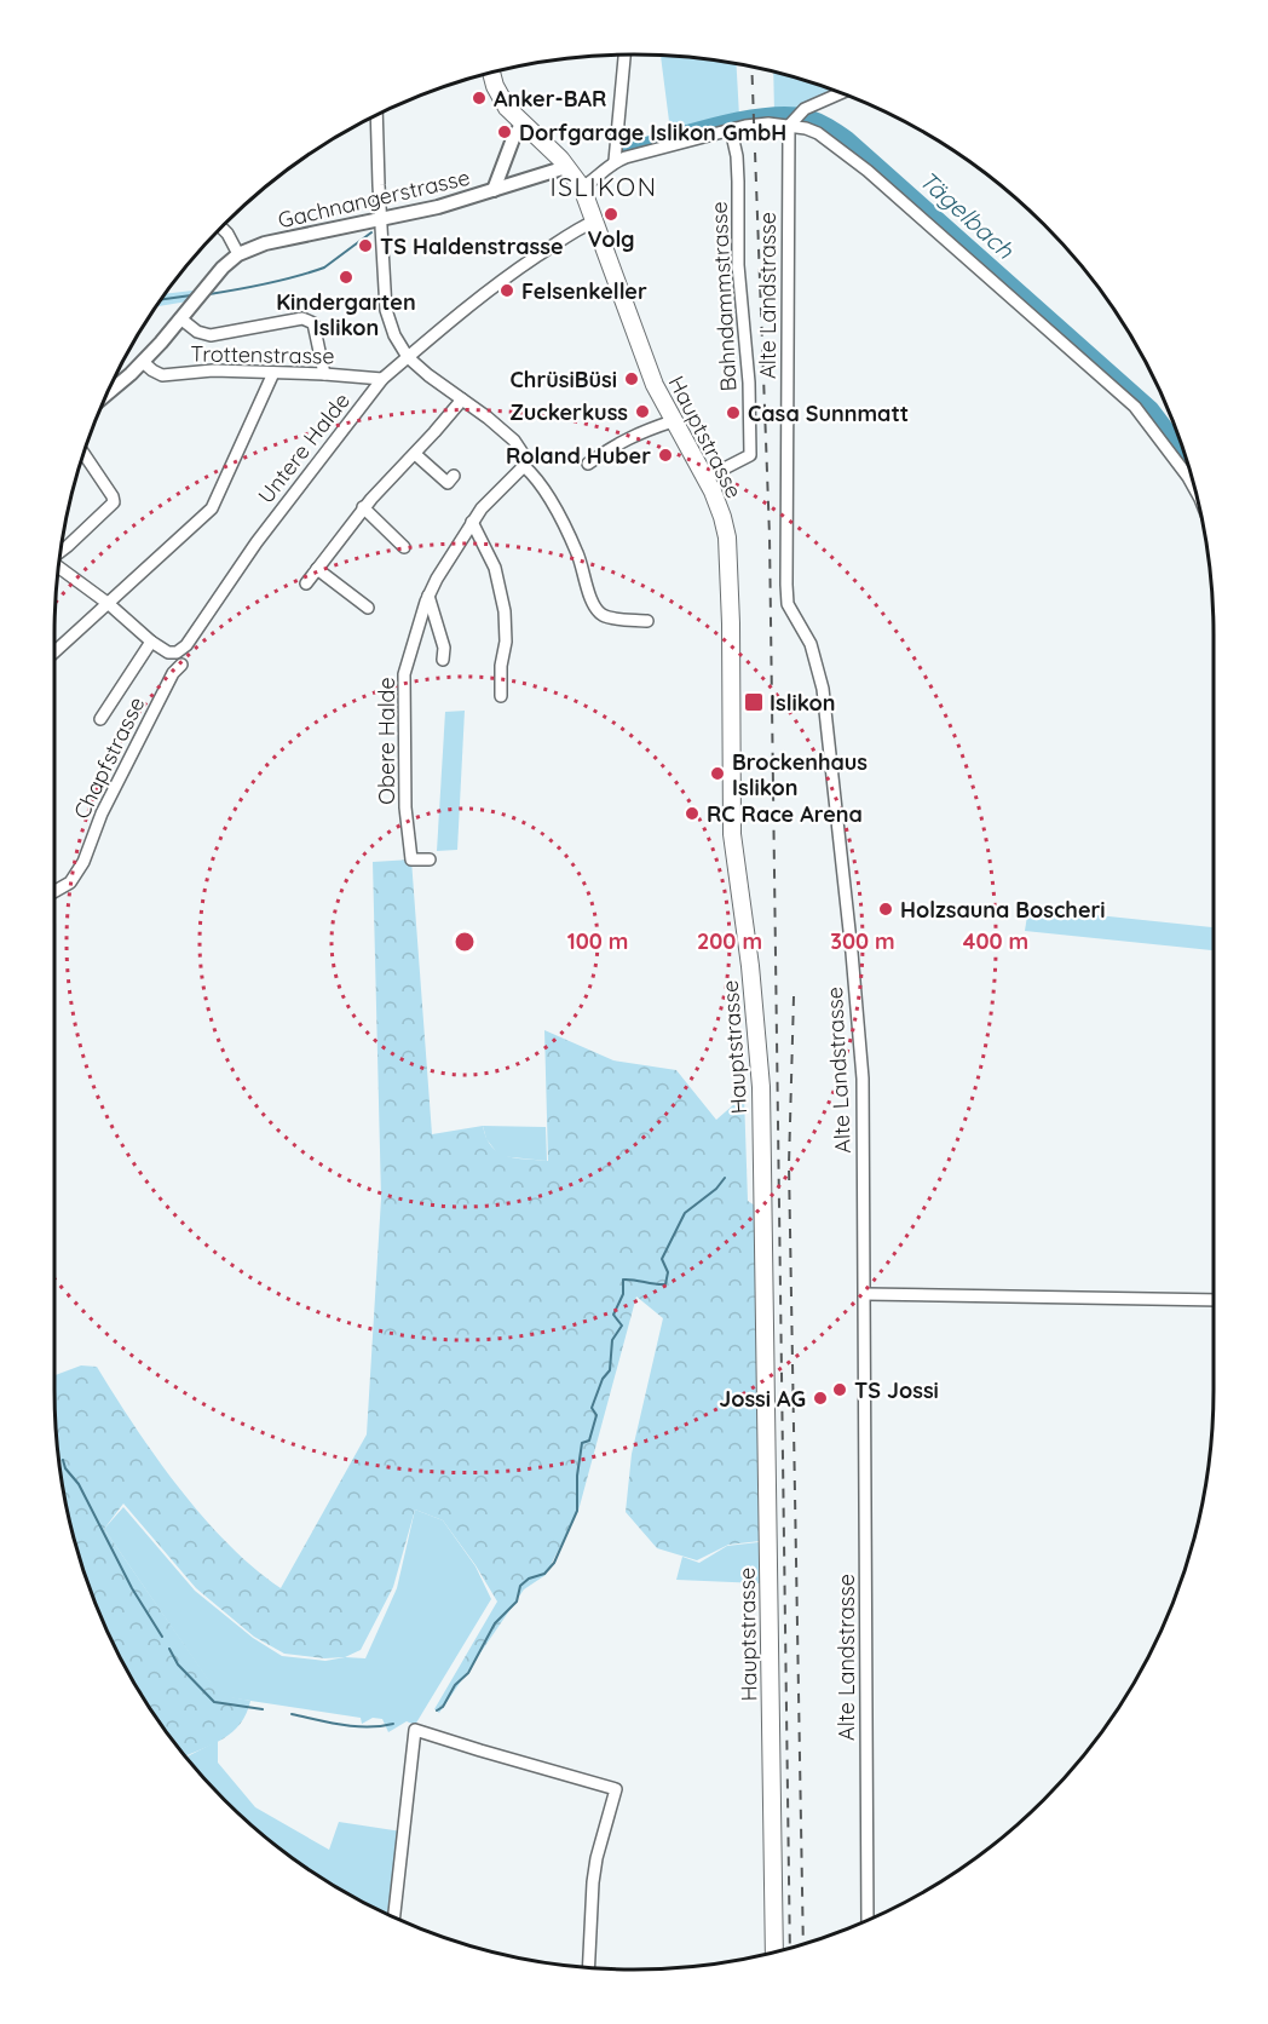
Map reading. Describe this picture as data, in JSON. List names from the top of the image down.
{
  "streets": {
    "main road": ["Hauptstrasse"],
    "street": [
      "Gachnangerstrasse",
      "Alte Landstrasse",
      "Bahndammstrasse",
      "Trottenstrasse",
      "Untere Halde",
      "Obere Halde",
      "Chapfstrasse"
    ]
  },
  "crossings": [
    ["Gachnangerstrasse", "Trottenstrasse"],
    ["Gachnangerstrasse", "Hauptstrasse"],
    ["Bahndammstrasse", "Hauptstrasse"],
    ["Trottenstrasse", "Untere Halde"]
  ],
  "districts": ["ISLIKON"],
  "water": ["Tägelbach"],
  "places": {
    "other": [
      "Anker-BAR",
      "Dorfgarage Islikon GmbH",
      "Volg",
      "TS Haldenstrasse",
      "Kindergarten Islikon",
      "Felsenkeller",
      "ChrüsiBüsi",
      "Zuckerkuss",
      "Casa Sunnmatt",
      "Roland Huber",
      "Brockenhaus Islikon",
      "RC Race Arena",
      "Holzsauna Boscheri",
      "TS Jossi",
      "Jossi AG"
    ],
    "transit": ["Islikon"]
  },
  "rings": [
    "100 m",
    "200 m",
    "300 m",
    "400 m"
  ]
}
